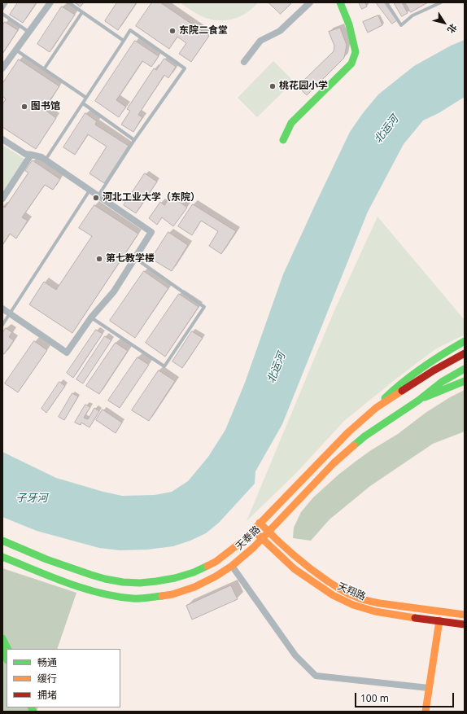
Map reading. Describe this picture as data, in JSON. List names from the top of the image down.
{
  "streets": {
    "main road": ["天泰路", "天翔路"]
  },
  "crossings": [
    ["天泰路", "天翔路"]
  ],
  "water": ["北运河", "子牙河"],
  "places": [
    "东院二食堂",
    "桃花园小学",
    "图书馆",
    "河北工业大学（东院）",
    "第七教学楼"
  ],
  "legend": ["畅通", "缓行", "拥堵"],
  "scale_bar": "100 m",
  "north": "bottom right"
}
